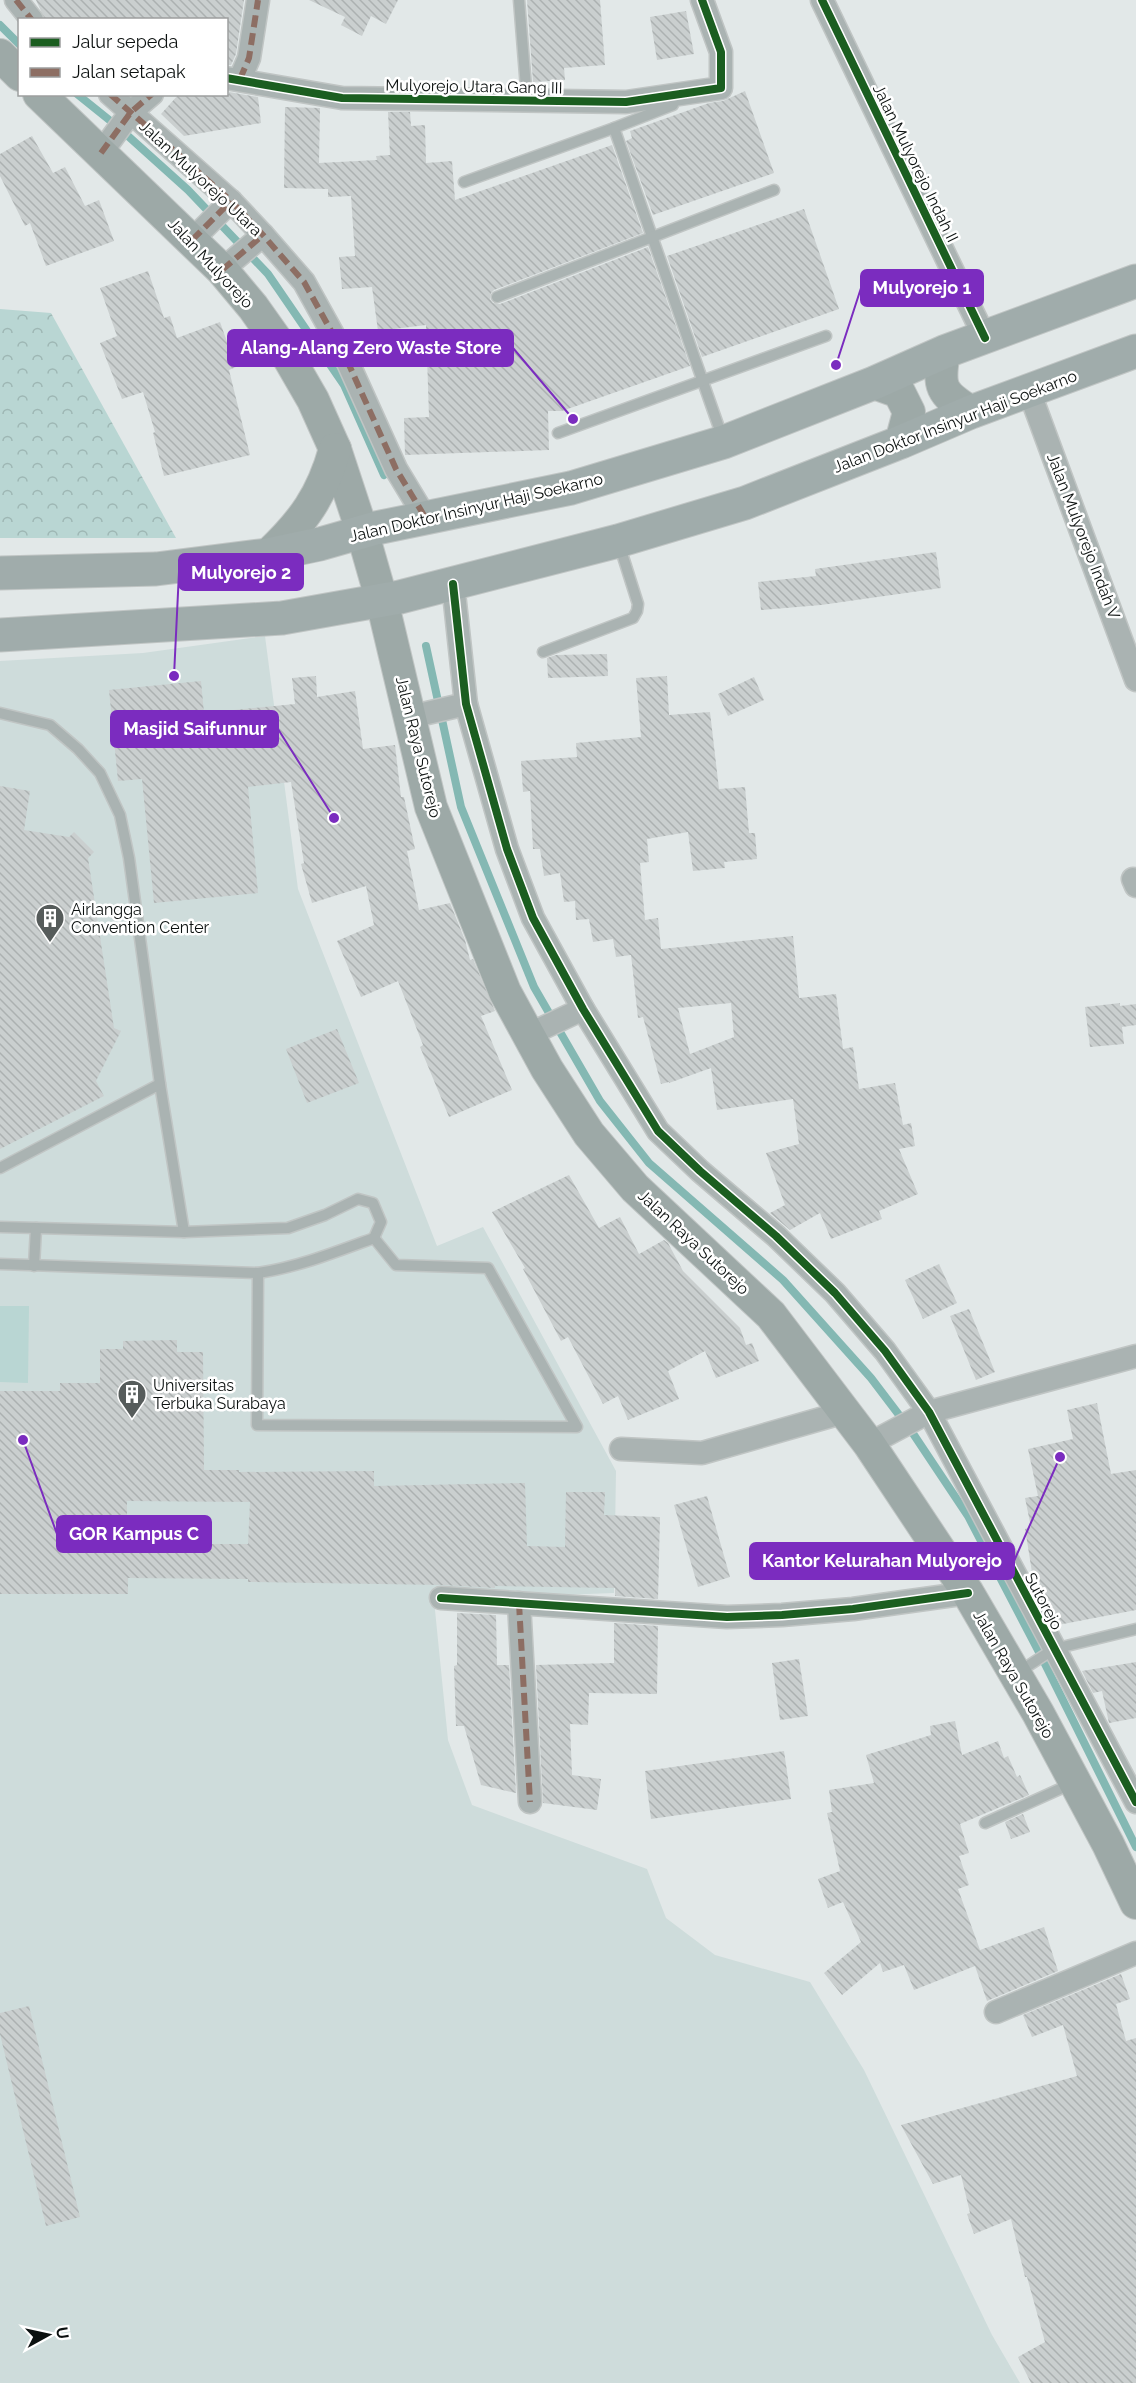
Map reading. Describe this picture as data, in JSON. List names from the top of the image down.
{
  "streets": {
    "main road": ["Jalan Mulyorejo", "Jalan Doktor Insinyur Haji Soekarno", "Jalan Raya Sutorejo"],
    "street": [
      "Mulyorejo Utara Gang III",
      "Jalan Mulyorejo Indah II",
      "Jalan Mulyorejo Utara",
      "Jalan Mulyorejo Indah V",
      "Sutorejo"
    ]
  },
  "crossings": [
    ["Jalan Mulyorejo Indah II", "Jalan Doktor Insinyur Haji Soekarno"],
    ["Jalan Mulyorejo Utara", "Jalan Mulyorejo"],
    ["Jalan Mulyorejo Utara", "Jalan Doktor Insinyur Haji Soekarno"],
    ["Jalan Mulyorejo Utara", "Jalan Raya Sutorejo"],
    ["Jalan Mulyorejo", "Jalan Doktor Insinyur Haji Soekarno"],
    ["Jalan Mulyorejo", "Jalan Raya Sutorejo"],
    ["Jalan Doktor Insinyur Haji Soekarno", "Jalan Mulyorejo Indah V"],
    ["Jalan Doktor Insinyur Haji Soekarno", "Jalan Raya Sutorejo"],
    ["Jalan Doktor Insinyur Haji Soekarno", "Sutorejo"]
  ],
  "places": {
    "other": [
      "Mulyorejo 1",
      "Alang-Alang Zero Waste Store",
      "Mulyorejo 2",
      "Masjid Saifunnur",
      "GOR Kampus C",
      "Kantor Kelurahan Mulyorejo"
    ],
    "building": ["Airlangga Convention Center", "Universitas Terbuka Surabaya"]
  },
  "legend": ["Jalur sepeda", "Jalan setapak"],
  "north": "right"
}
